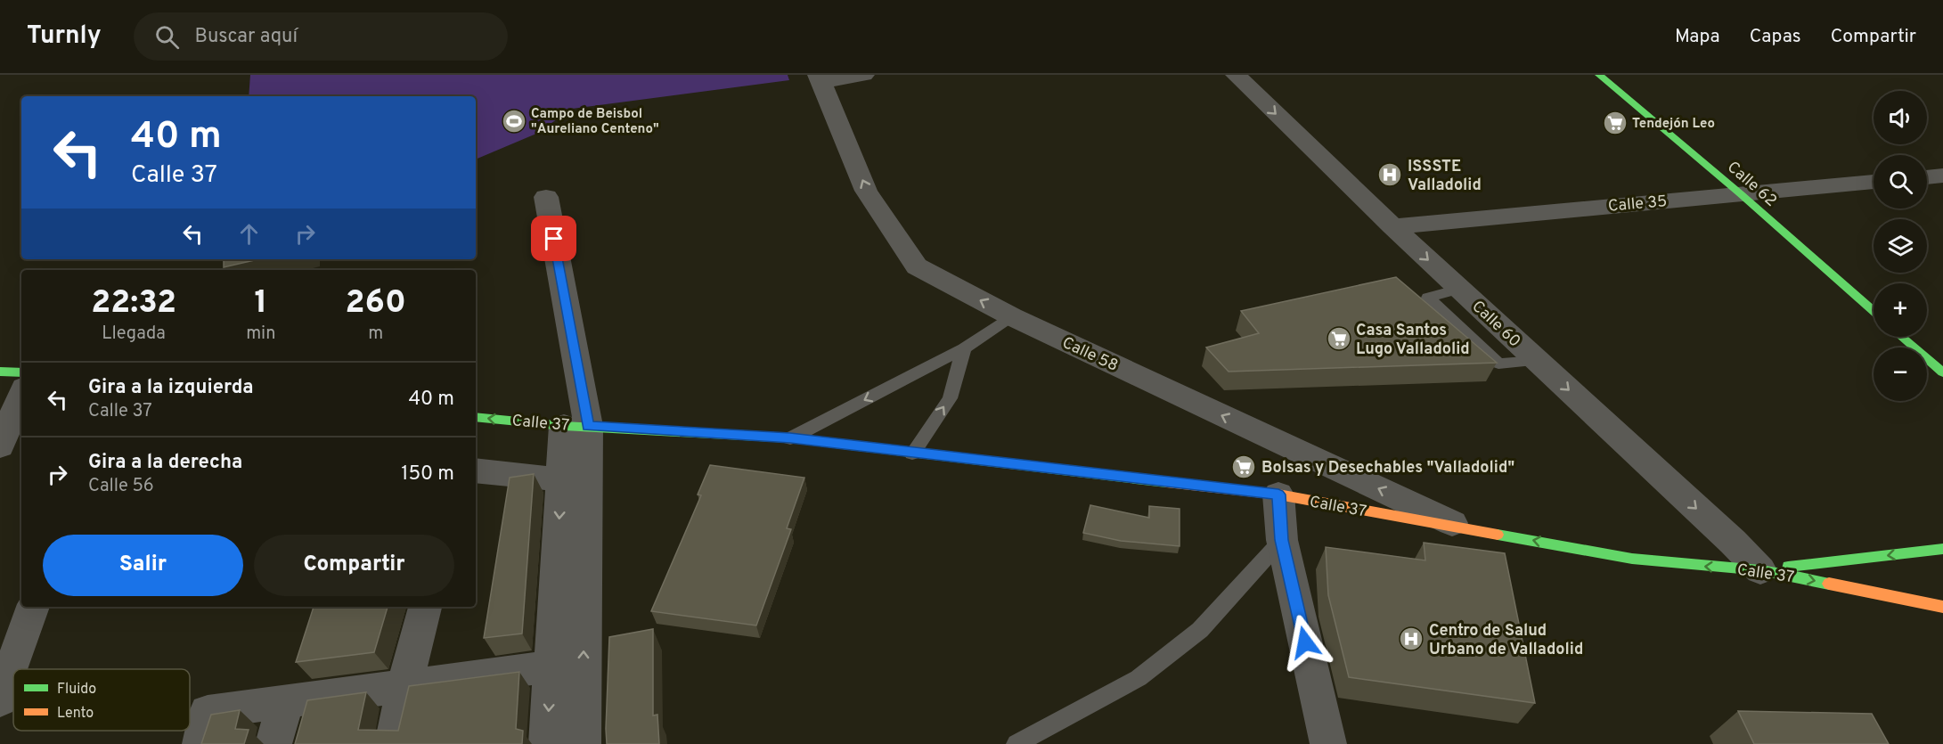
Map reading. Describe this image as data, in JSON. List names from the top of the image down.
{
  "streets": {
    "street": [
      "Calle 62",
      "Calle 35",
      "Calle 60",
      "Calle 58",
      "Calle 37"
    ]
  },
  "crossings": [
    ["Calle 62", "Calle 35"],
    ["Calle 35", "Calle 60"],
    ["Calle 60", "Calle 37"],
    ["Calle 58", "Calle 37"]
  ],
  "one_way": ["Calle 60", "Calle 58"],
  "places": {
    "sports": ["Campo de Beisbol \"Aureliano Centeno\""],
    "supermarket": ["Tendejón Leo", "Casa Santos Lugo Valladolid", "Bolsas y Desechables \"Valladolid\""],
    "hospital": ["ISSSTE Valladolid", "Centro de Salud Urbano de Valladolid"]
  },
  "legend": ["Fluido", "Lento"],
  "page": {
    "header": "Turnly",
    "search": "Buscar aquí",
    "nav": ["Mapa", "Capas", "Compartir"],
    "map_buttons": ["+", "−"],
    "turn": ["40 m", "Calle 37"],
    "eta": [
      "22:32",
      "Llegada",
      "1",
      "min",
      "260",
      "m"
    ],
    "list": [
      {
        "name": "Gira a la izquierda",
        "note": "Calle 37",
        "value": "40 m"
      },
      {
        "name": "Gira a la derecha",
        "note": "Calle 56",
        "value": "150 m"
      }
    ],
    "buttons": ["Salir", "Compartir"]
  }
}
